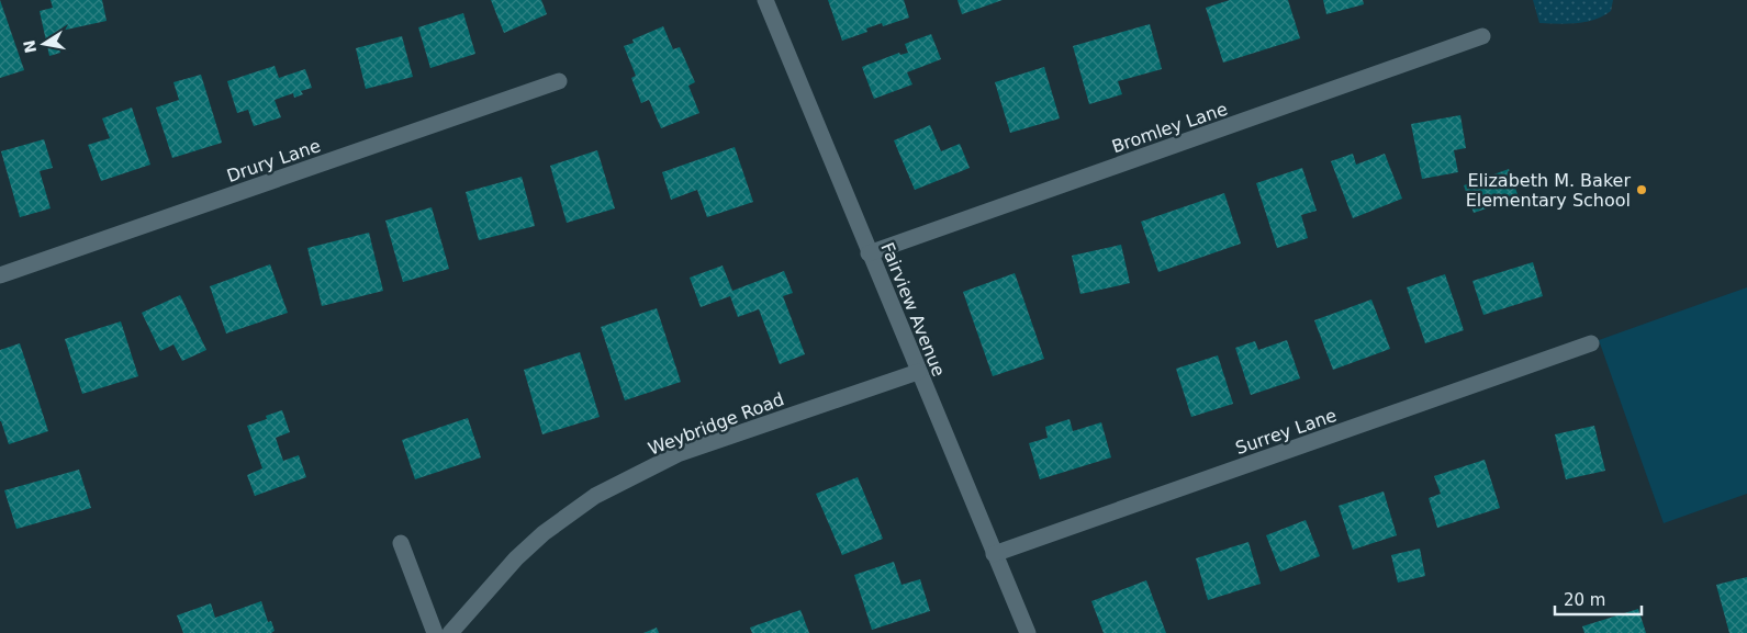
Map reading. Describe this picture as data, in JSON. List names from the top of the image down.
{
  "streets": {
    "street": [
      "Bromley Lane",
      "Drury Lane",
      "Fairview Avenue",
      "Weybridge Road",
      "Surrey Lane"
    ]
  },
  "crossings": [
    ["Bromley Lane", "Fairview Avenue"],
    ["Fairview Avenue", "Weybridge Road"],
    ["Fairview Avenue", "Surrey Lane"]
  ],
  "places": ["Elizabeth M. Baker Elementary School"],
  "scale_bar": "20 m",
  "north": "left"
}
